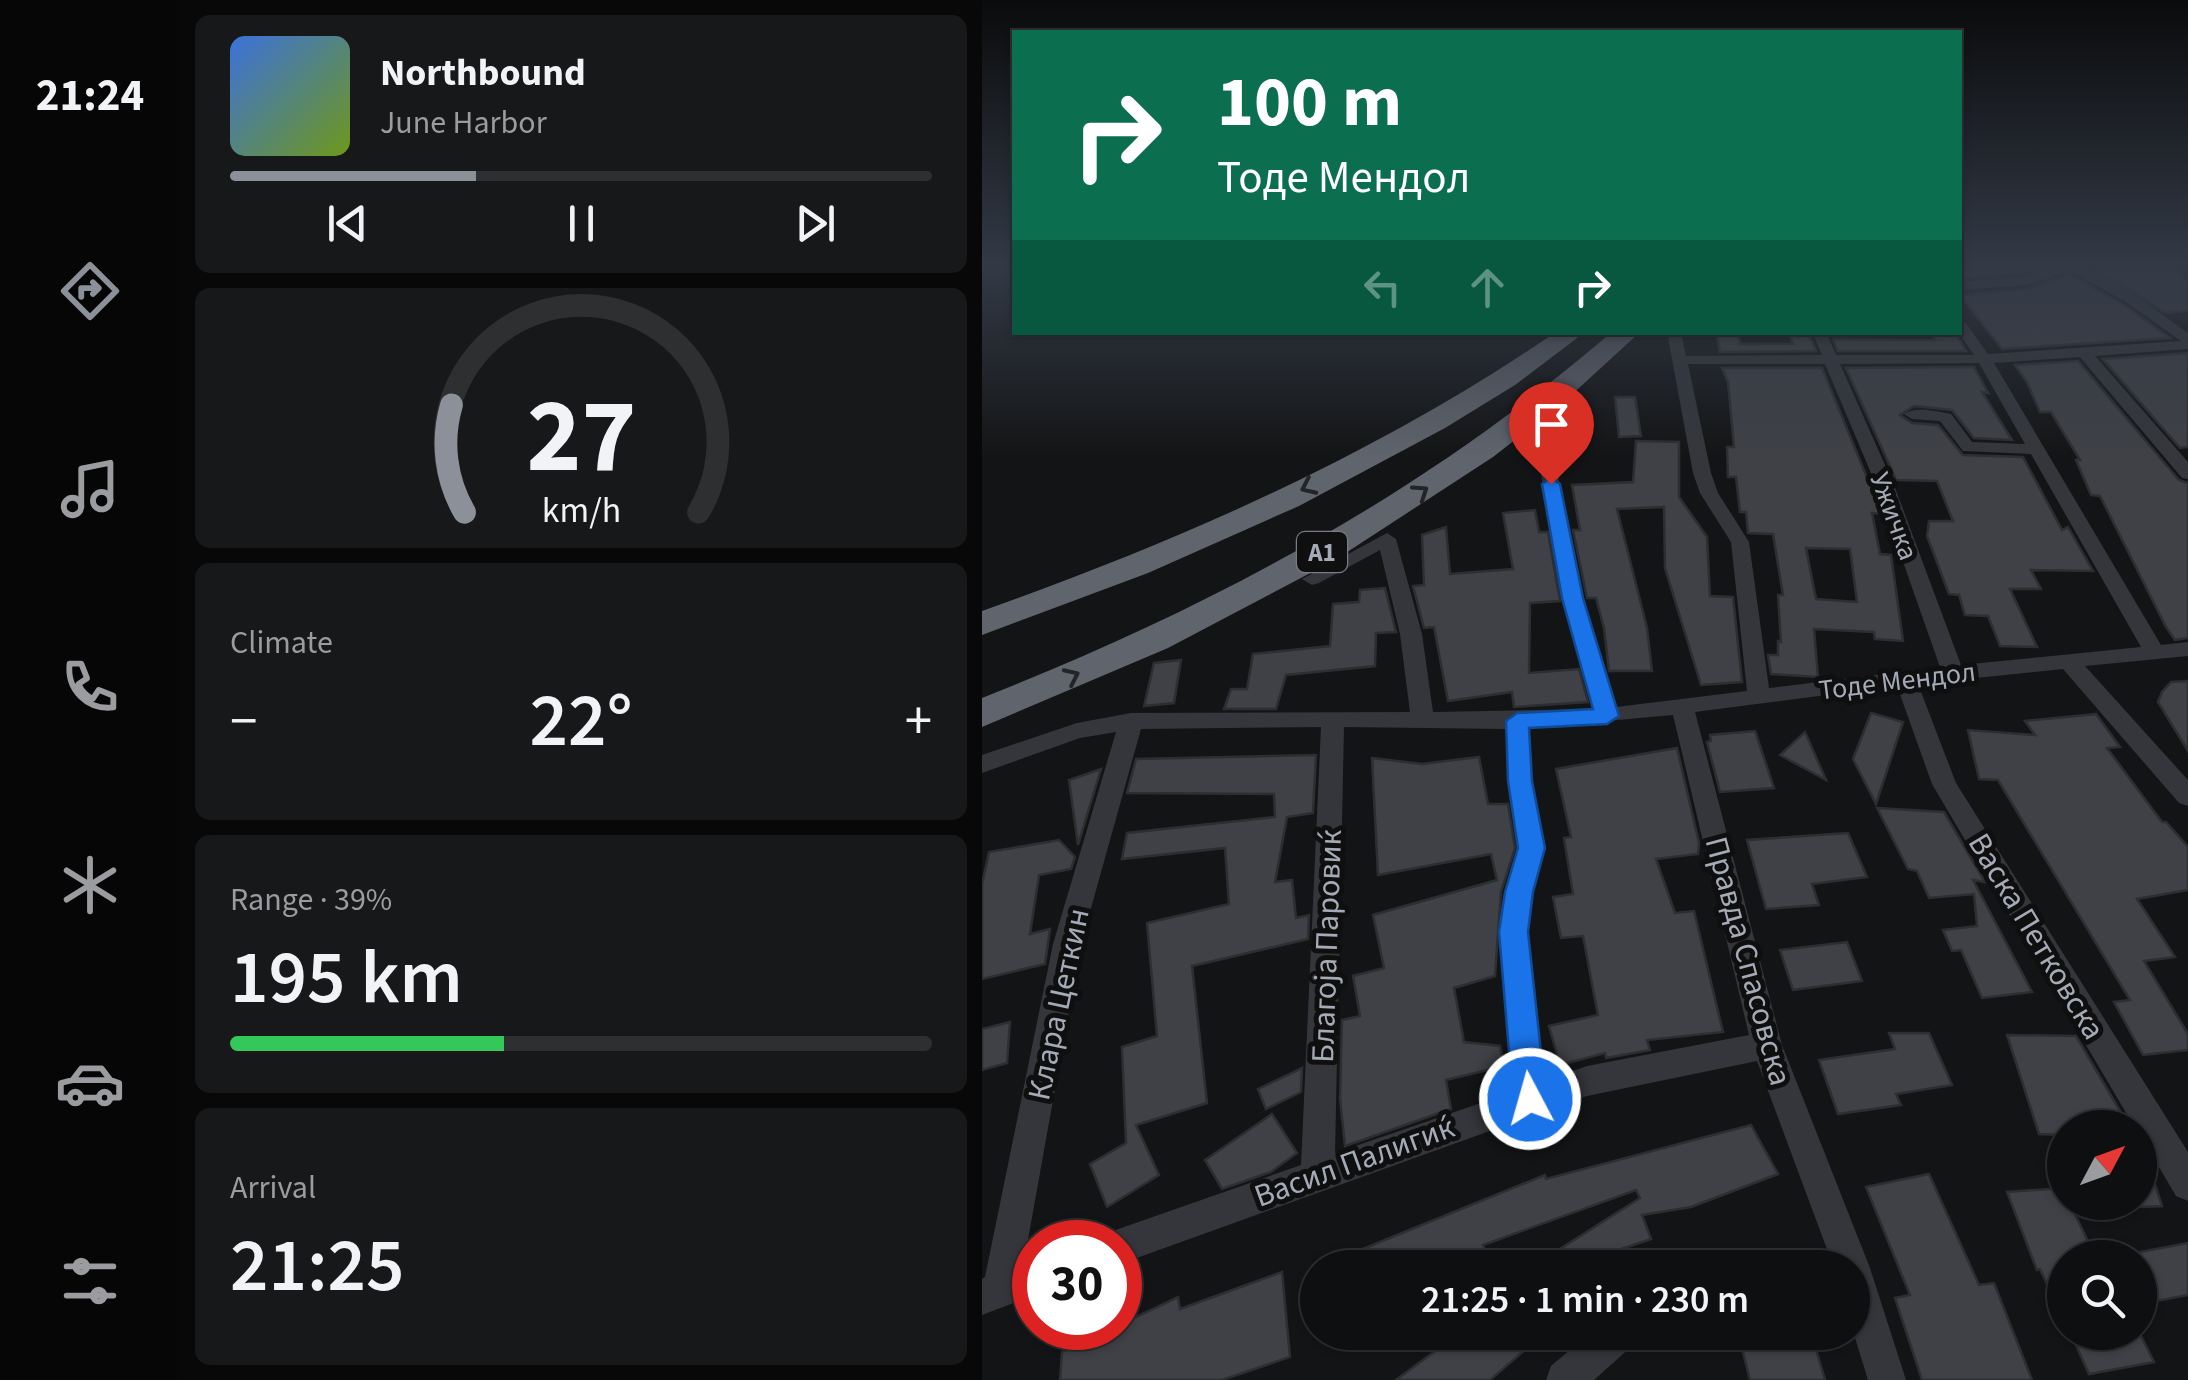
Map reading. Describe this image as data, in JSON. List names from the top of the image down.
{
  "streets": {
    "highway": ["A1"],
    "street": [
      "Ужичка",
      "Тоде Мендол",
      "Васка Петковска",
      "Благоја Паровиќ",
      "Правда Спасовска",
      "Клара Цеткин",
      "Васил Палигиќ"
    ]
  },
  "crossings": [
    ["Ужичка", "Тоде Мендол"],
    ["Тоде Мендол", "Васка Петковска"],
    ["Тоде Мендол", "Благоја Паровиќ"],
    ["Тоде Мендол", "Правда Спасовска"],
    ["Тоде Мендол", "Клара Цеткин"],
    ["Благоја Паровиќ", "Васил Палигиќ"],
    ["Правда Спасовска", "Васил Палигиќ"]
  ],
  "north": "top right",
  "page": {
    "tabs": "21:24",
    "turn": ["100 m", "Тоде Мендол"],
    "song": ["Northbound", "June Harbor"],
    "tile": [
      "Climate",
      ["Range · 39%", "195 km"],
      ["Arrival", "21:25"]
    ],
    "heat": ["−", "22°", "+"],
    "limit": "30",
    "trip": "21:25 · 1 min · 230 m",
    "gauge": ["27", "km/h"]
  }
}
